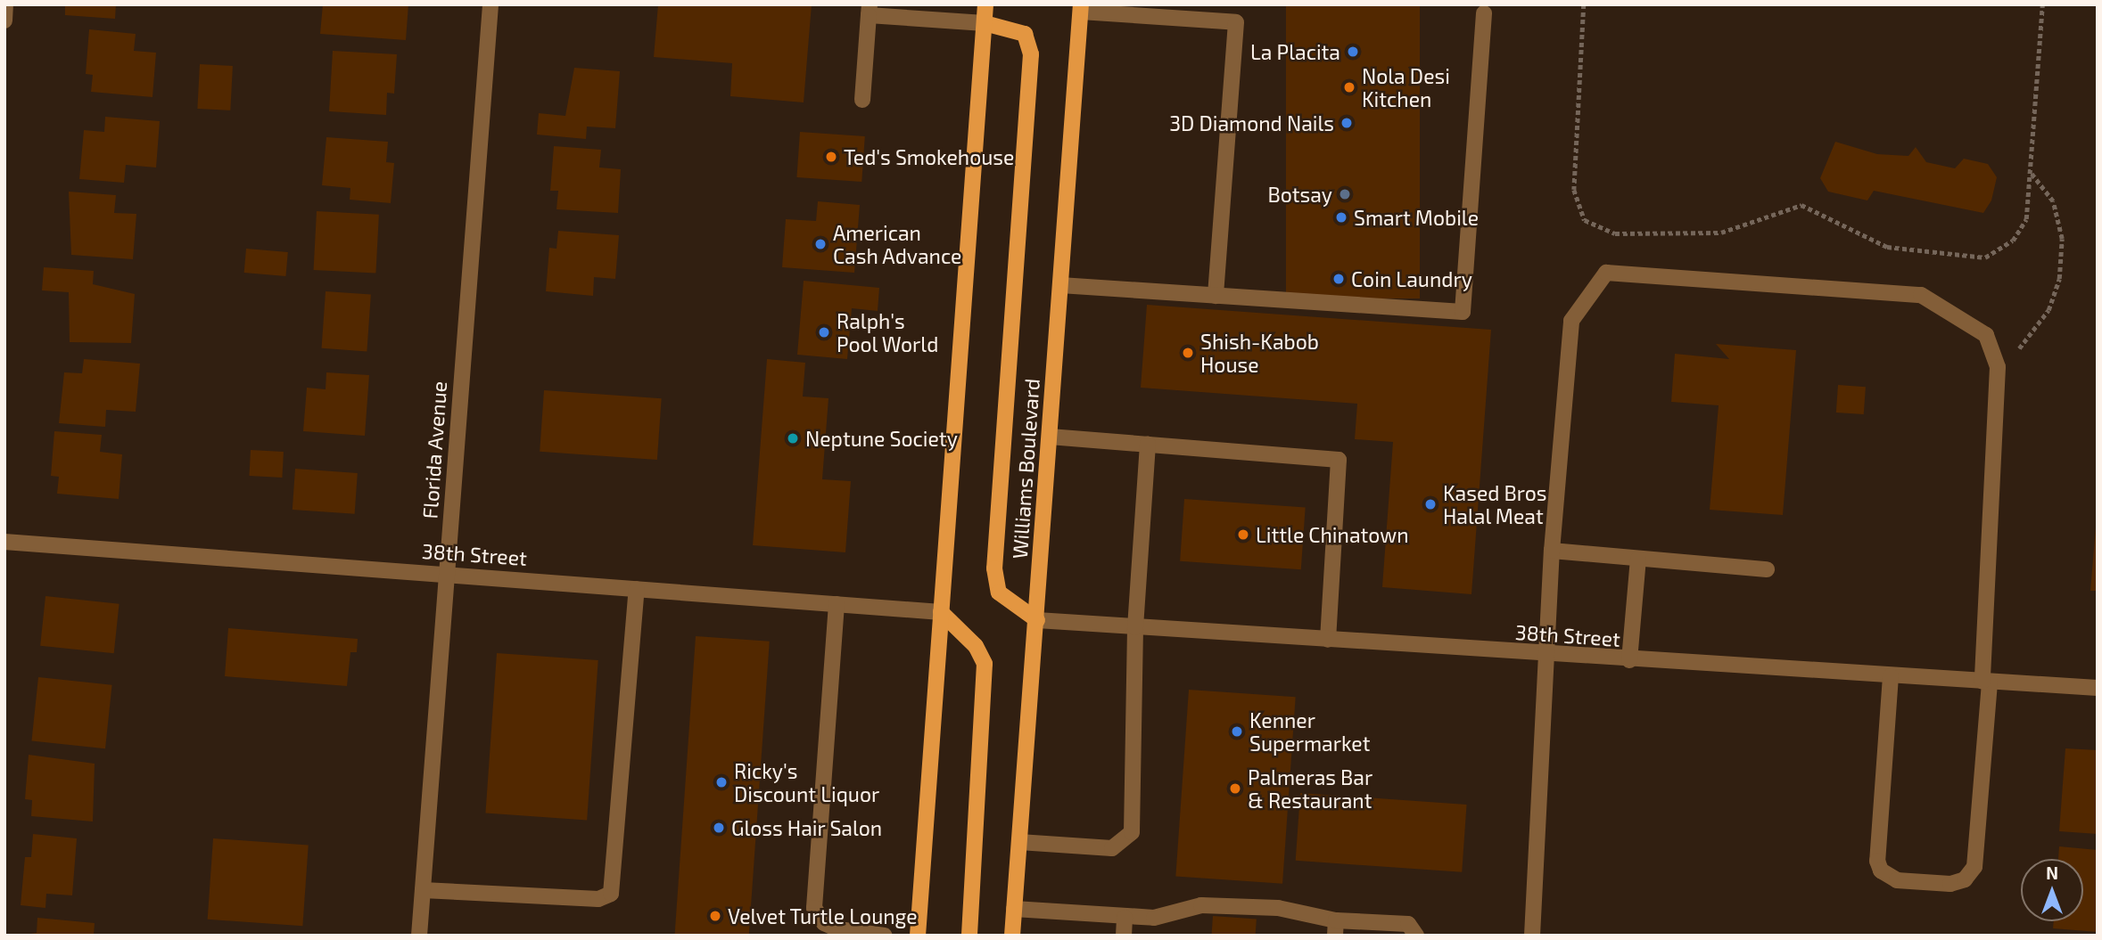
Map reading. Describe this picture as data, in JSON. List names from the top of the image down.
{
  "streets": {
    "main road": ["Williams Boulevard"],
    "street": ["Florida Avenue", "38th Street"]
  },
  "crossings": [
    ["Florida Avenue", "38th Street"],
    ["Williams Boulevard", "38th Street"]
  ],
  "places": [
    "La Placita",
    "Nola Desi Kitchen",
    "3D Diamond Nails",
    "Ted's Smokehouse",
    "Botsay",
    "Smart Mobile",
    "American Cash Advance",
    "Coin Laundry",
    "Ralph's Pool World",
    "Shish-Kabob House",
    "Neptune Society",
    "Kased Bros Halal Meat",
    "Little Chinatown",
    "Kenner Supermarket",
    "Ricky's Discount Liquor",
    "Palmeras Bar & Restaurant",
    "Gloss Hair Salon",
    "Velvet Turtle Lounge"
  ],
  "north": "top"
}
